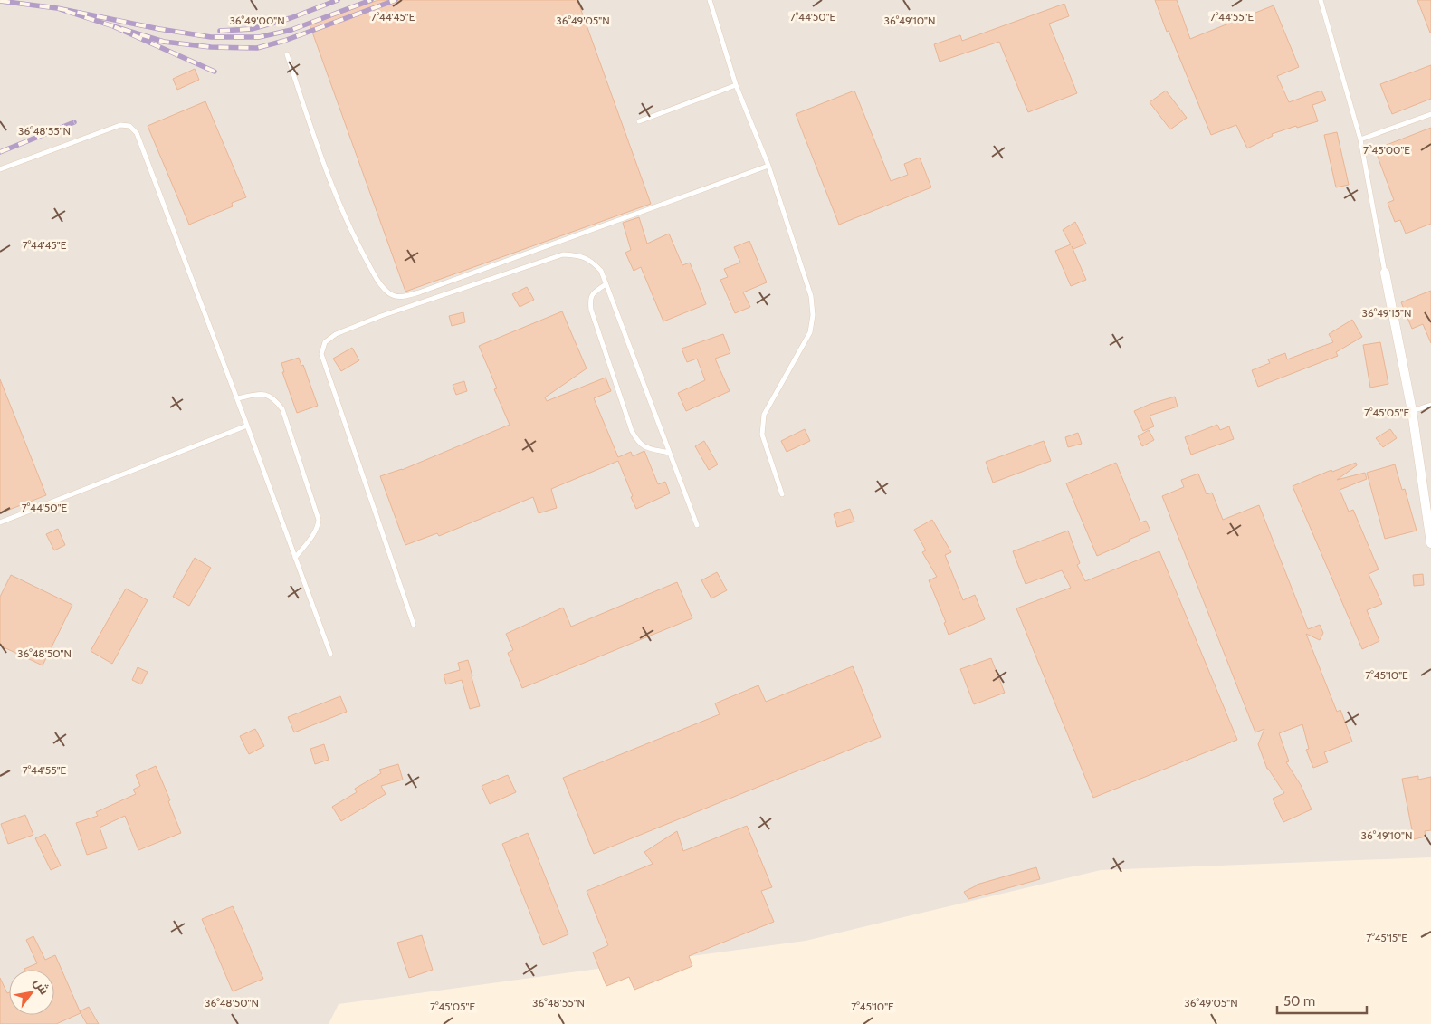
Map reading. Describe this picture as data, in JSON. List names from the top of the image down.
{
  "scale_bar": "50 m",
  "north": "top right",
  "coordinates": [
    "7°44'45\"E",
    "7°44'50\"E",
    "7°44'55\"E",
    "36°49'05\"N",
    "36°49'00\"N",
    "36°49'10\"N",
    "36°48'55\"N",
    "7°45'00\"E",
    "36°49'15\"N",
    "7°45'05\"E",
    "36°48'50\"N",
    "7°45'10\"E",
    "7°45'15\"E"
  ]
}
